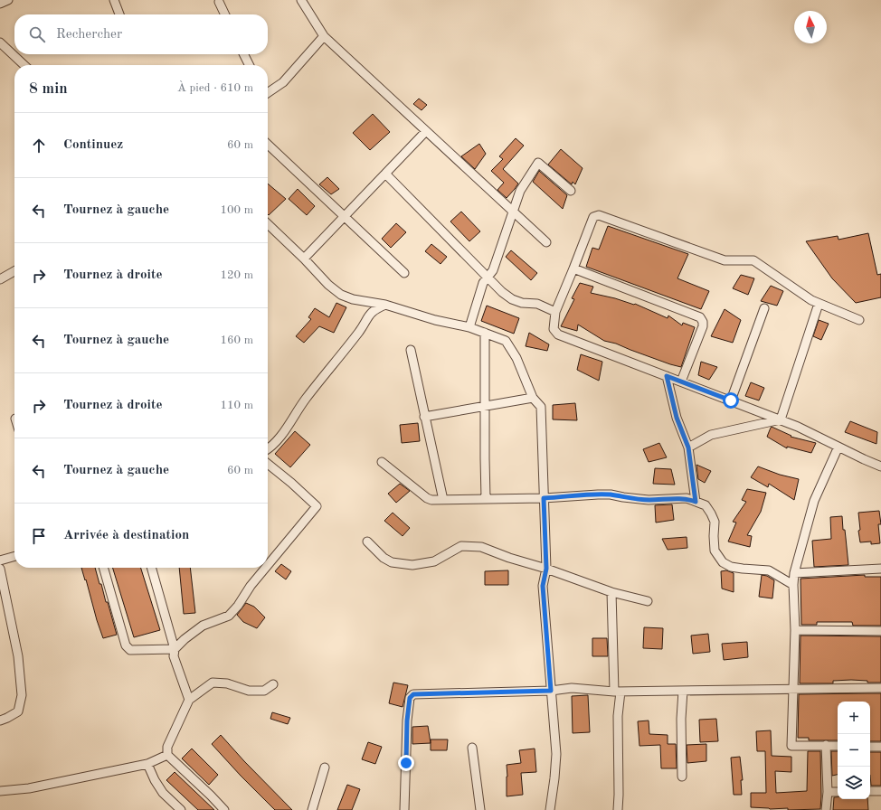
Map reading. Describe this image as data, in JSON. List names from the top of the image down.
{
  "north": "top",
  "page": {
    "search": "Rechercher",
    "heading": ["8 min", "À pied · 610 m"],
    "list": [
      ["Continuez", "60 m"],
      ["Tournez à gauche", "100 m"],
      ["Tournez à droite", "120 m"],
      ["Tournez à gauche", "160 m"],
      ["Tournez à droite", "110 m"],
      ["Tournez à gauche", "60 m"],
      "Arrivée à destination"
    ],
    "map_buttons": ["+", "−"]
  }
}
